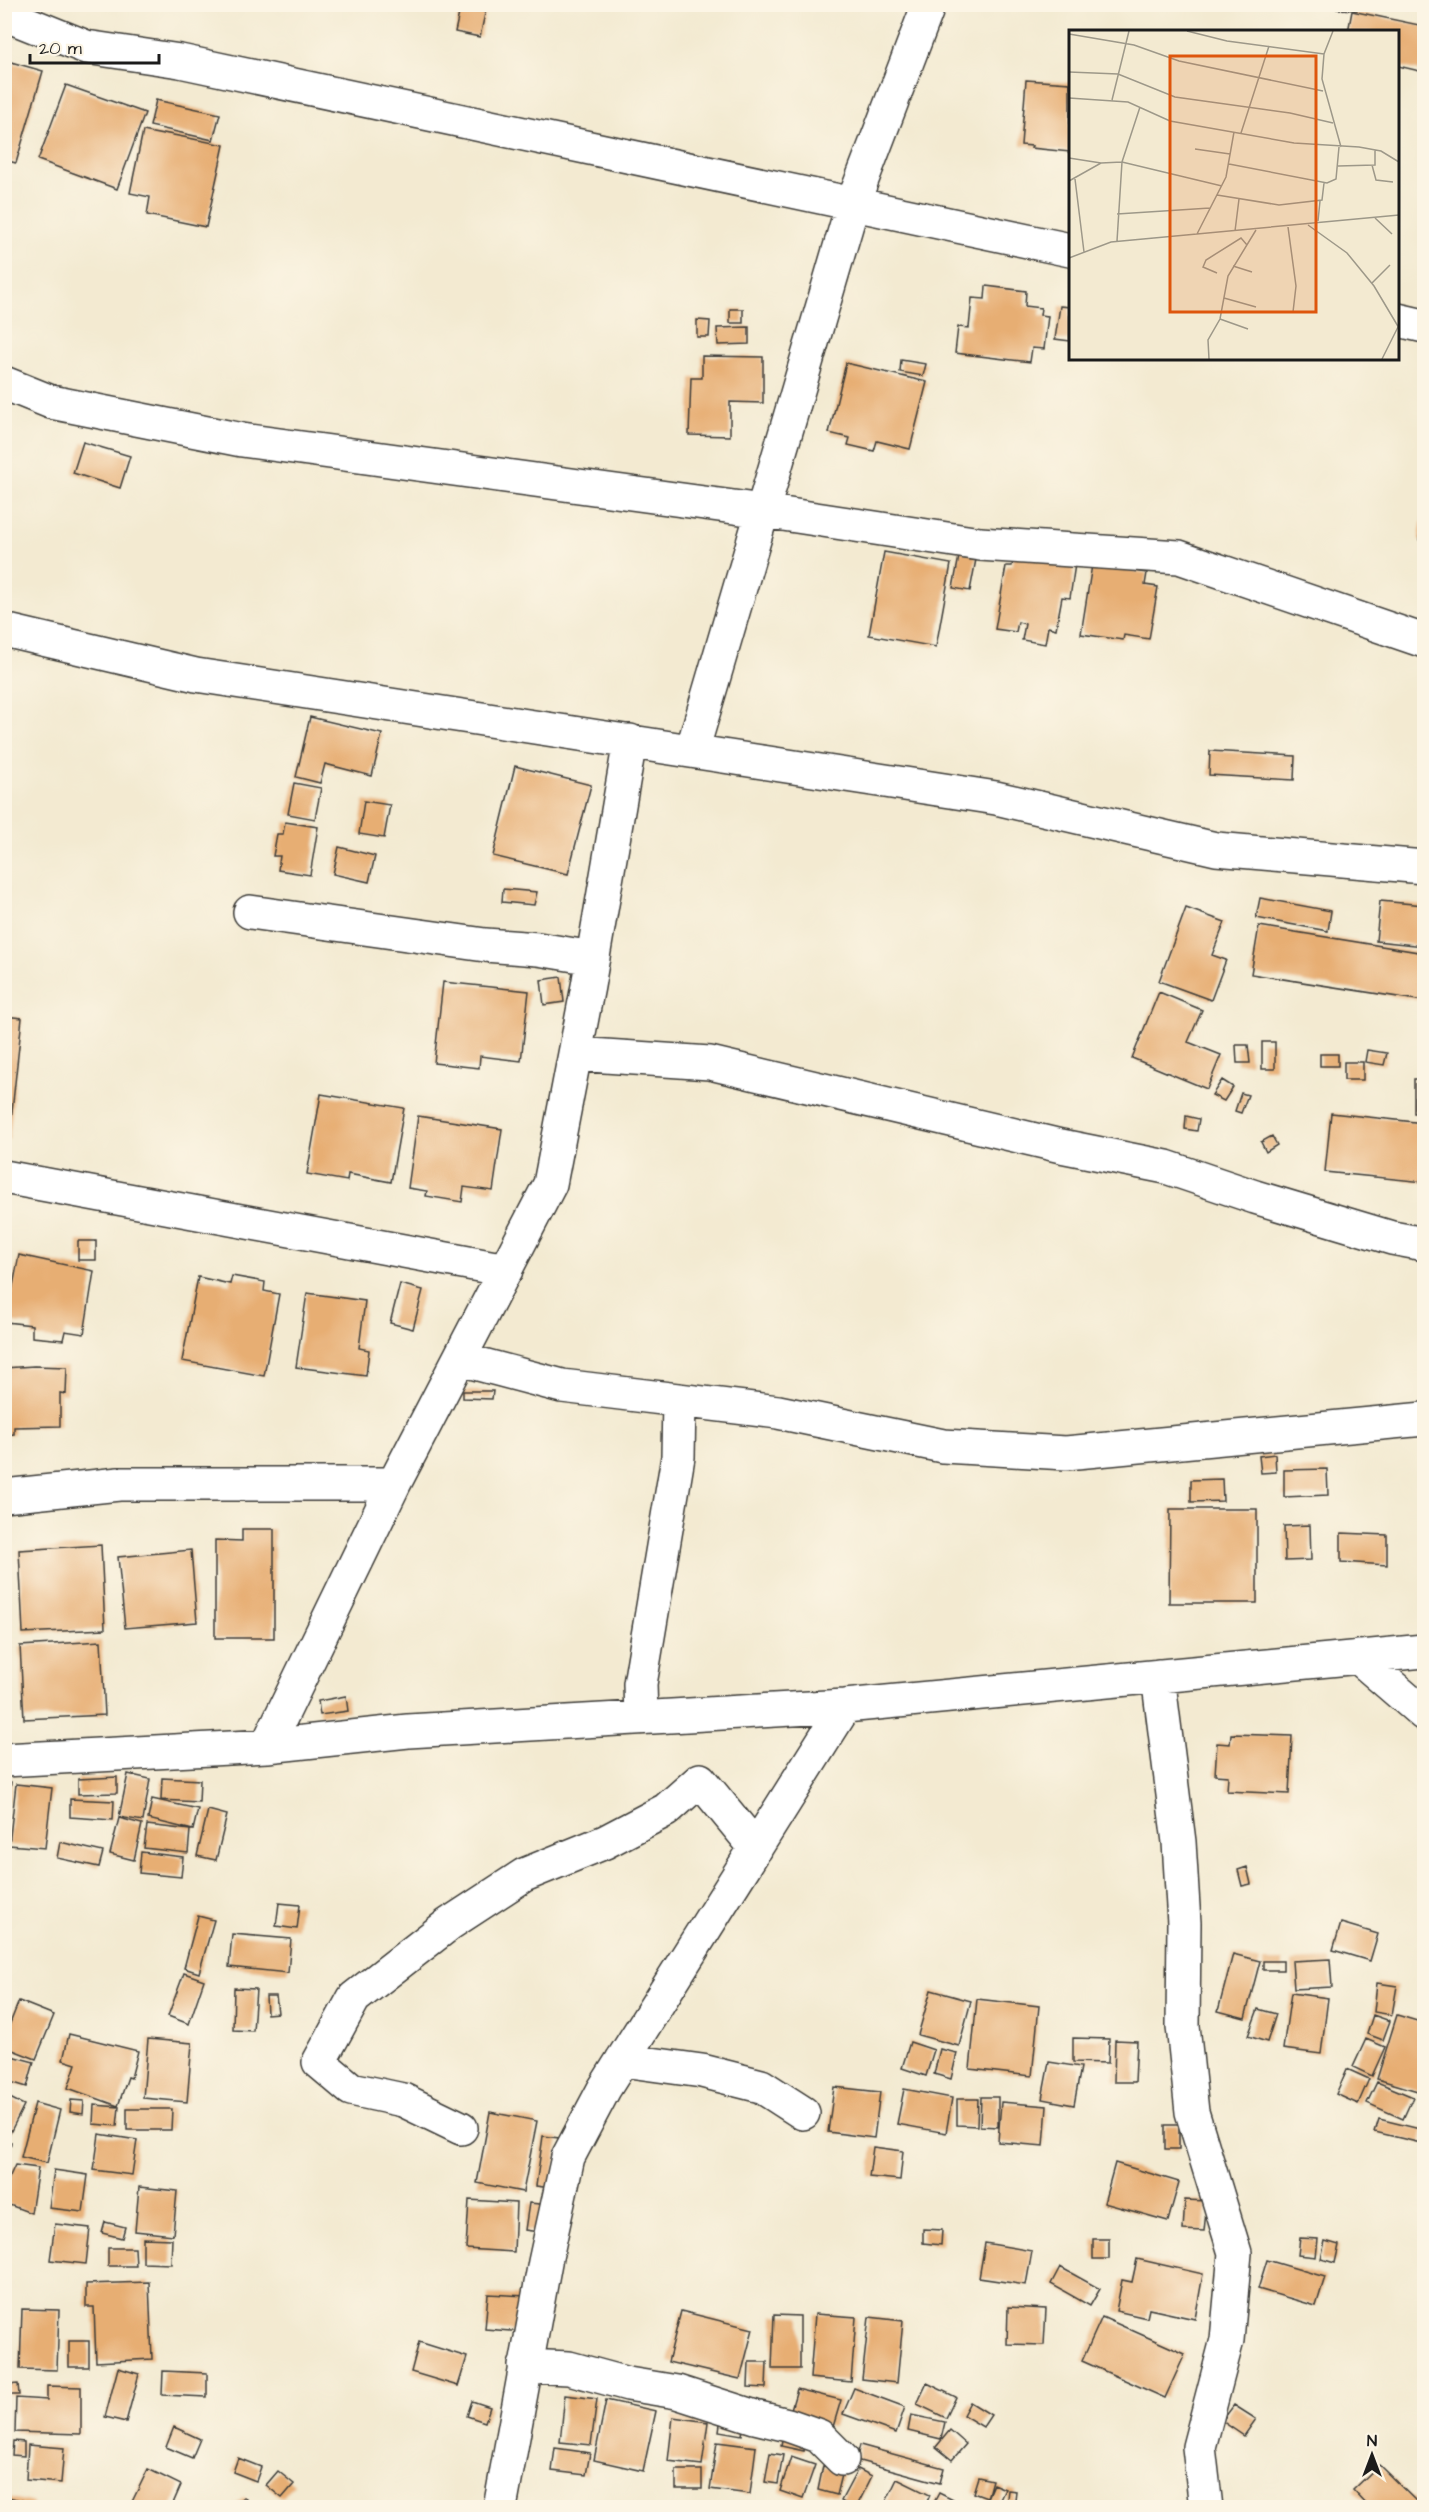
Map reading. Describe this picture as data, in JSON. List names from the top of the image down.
{
  "scale_bar": "20 m",
  "north": "top"
}
